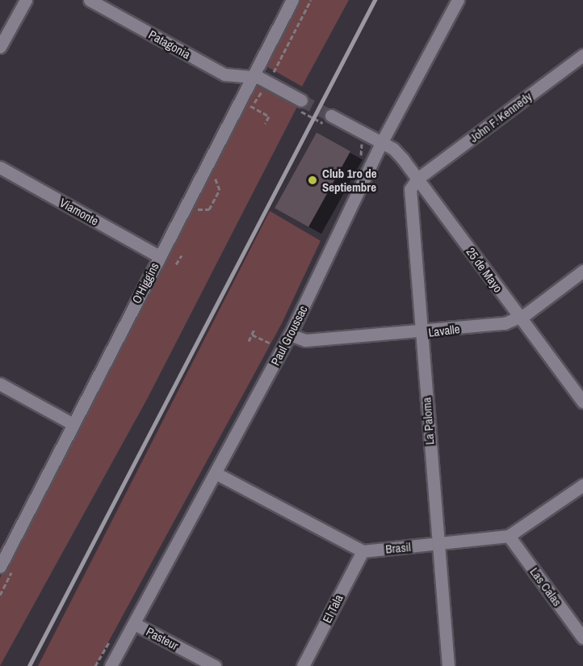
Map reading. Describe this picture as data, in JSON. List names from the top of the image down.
{
  "streets": {
    "street": [
      "Patagonia",
      "John F. Kennedy",
      "Viamonte",
      "25 de Mayo",
      "O'Higgins",
      "Lavalle",
      "Paul Groussac",
      "La Paloma",
      "Brasil",
      "Las Calas",
      "El Tala",
      "Pasteur"
    ]
  },
  "crossings": [
    ["Patagonia", "O'Higgins"],
    ["John F. Kennedy", "25 de Mayo"],
    ["John F. Kennedy", "La Paloma"],
    ["Viamonte", "O'Higgins"],
    ["25 de Mayo", "Lavalle"],
    ["25 de Mayo", "Paul Groussac"],
    ["25 de Mayo", "La Paloma"],
    ["Lavalle", "Paul Groussac"],
    ["Lavalle", "La Paloma"],
    ["Paul Groussac", "Pasteur"],
    ["La Paloma", "Brasil"],
    ["Brasil", "Las Calas"],
    ["Brasil", "El Tala"]
  ],
  "places": ["Club 1ro de Septiembre"]
}
